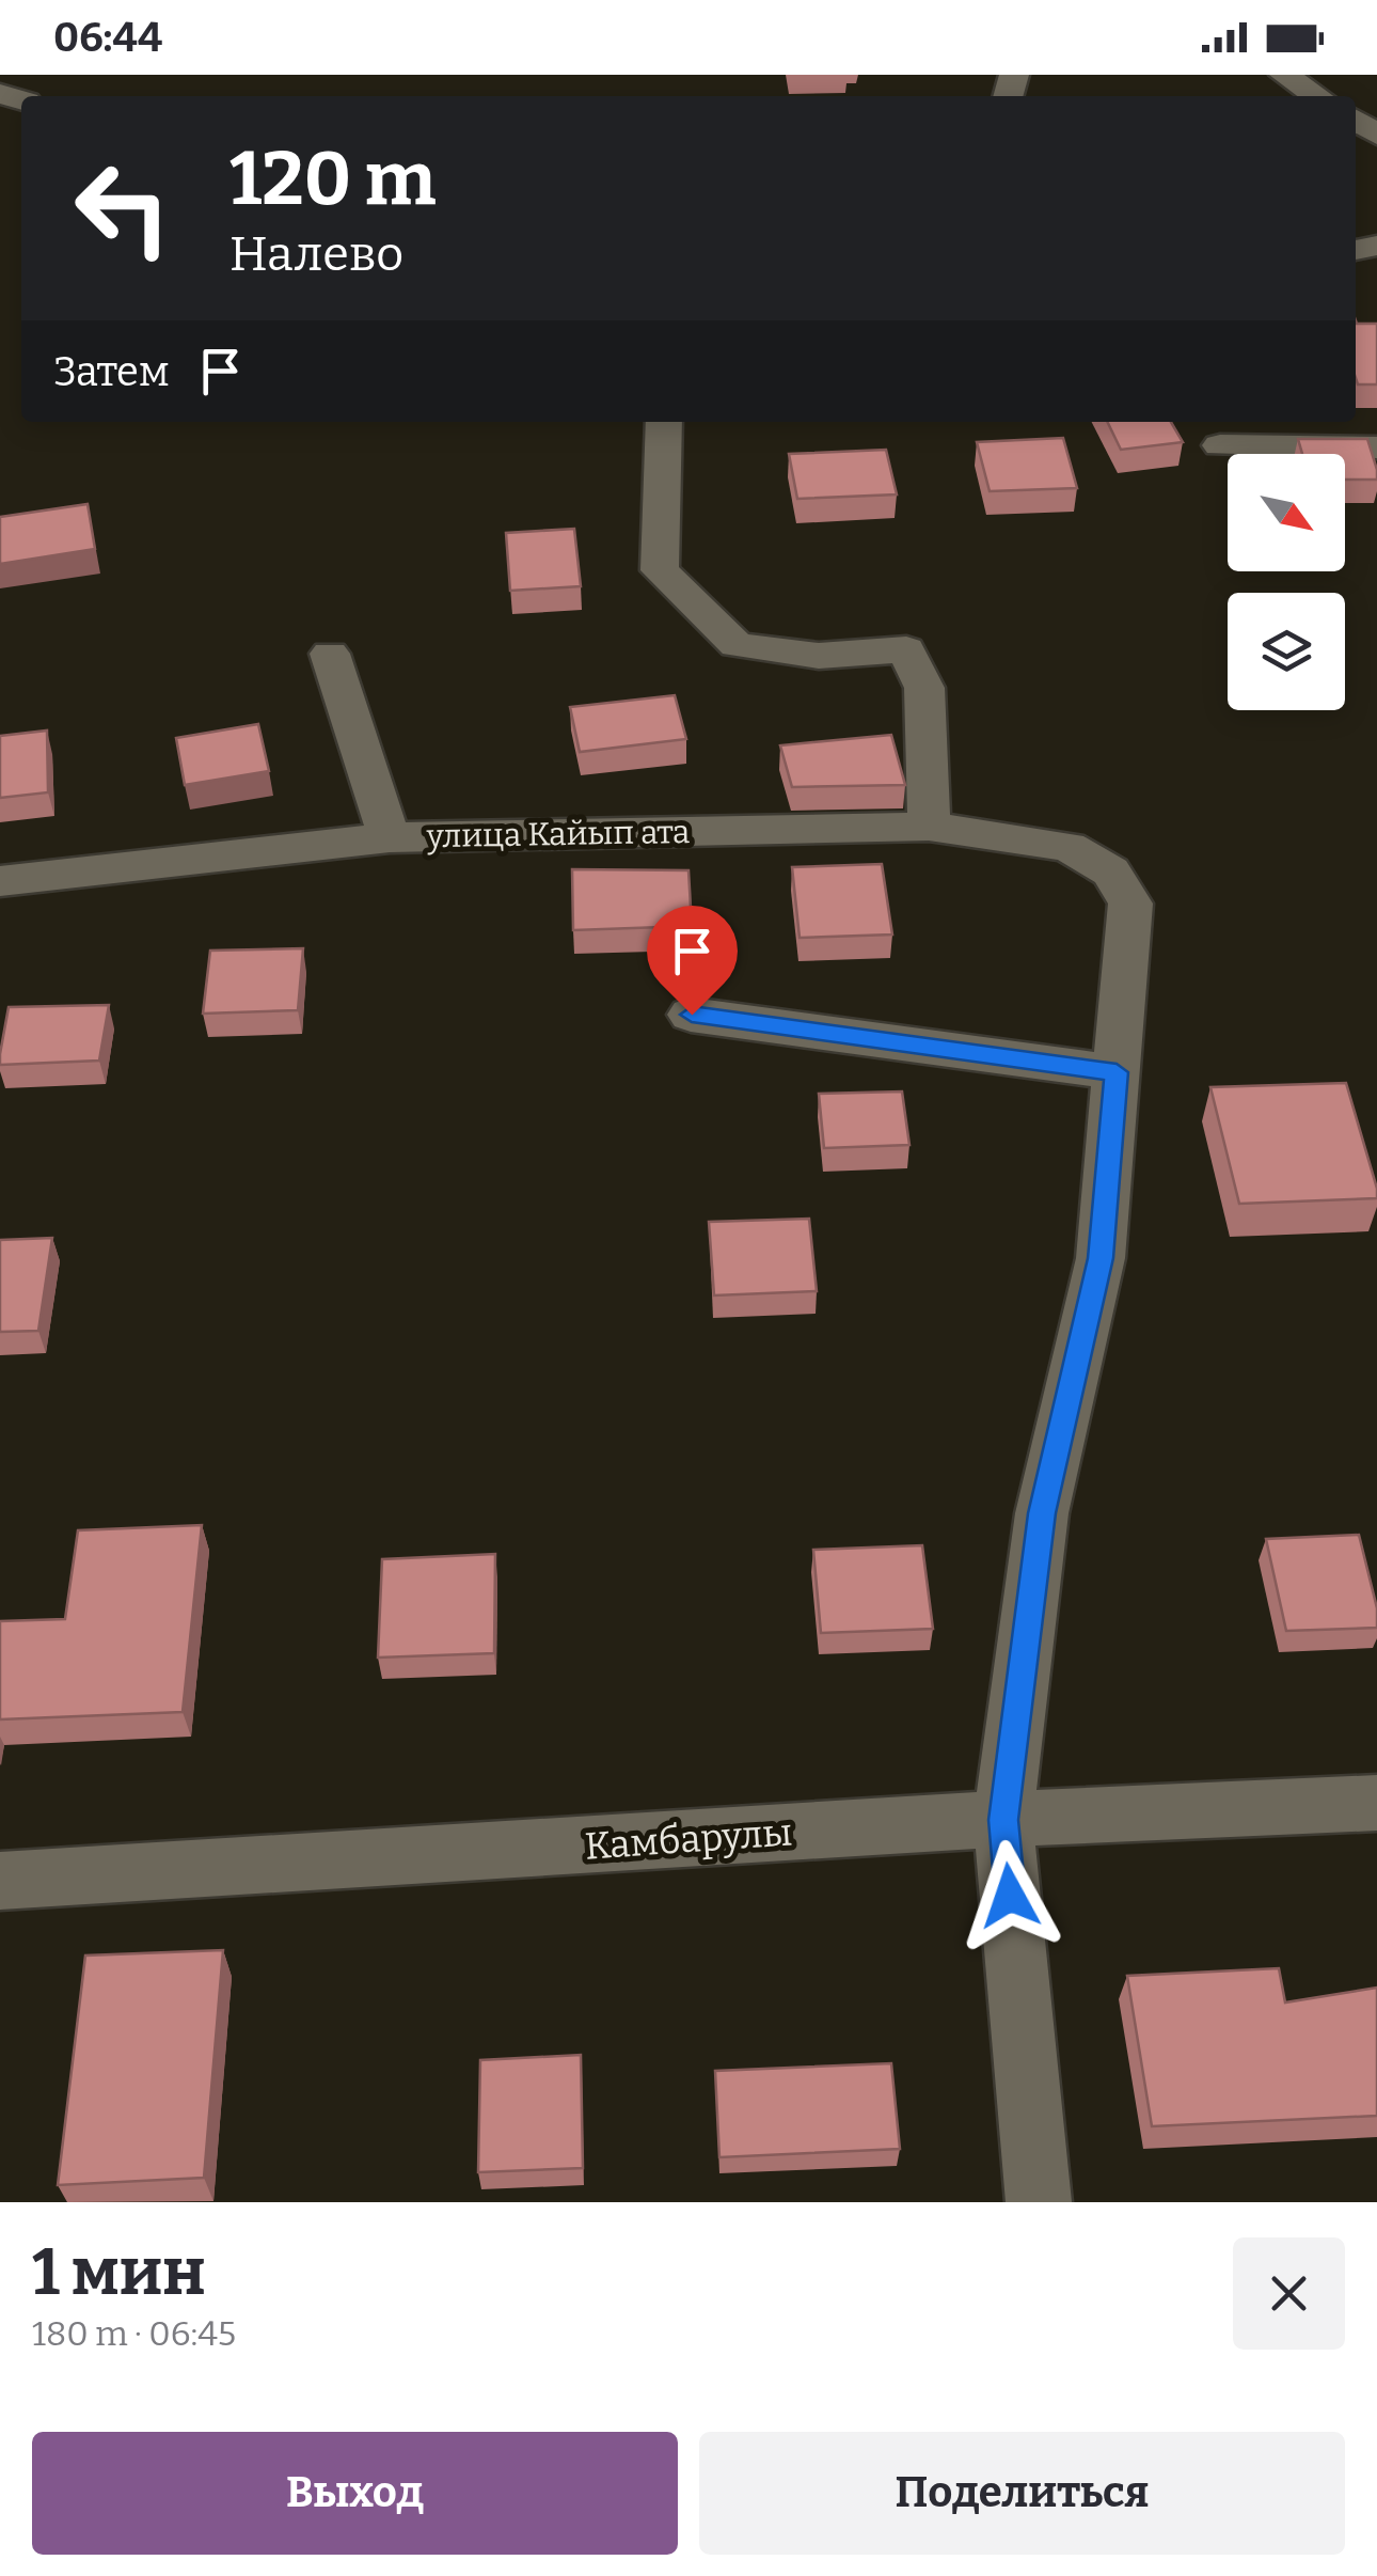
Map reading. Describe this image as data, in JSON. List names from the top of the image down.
{
  "streets": {
    "street": ["улица Кайып ата", "Камбарулы"]
  },
  "north": "bottom right",
  "page": {
    "status": "06:44",
    "turn": ["120 m", "Налево"],
    "then": "Затем",
    "heading": ["1 мин", "180 m · 06:45"],
    "buttons": ["Выход", "Поделиться"]
  }
}
